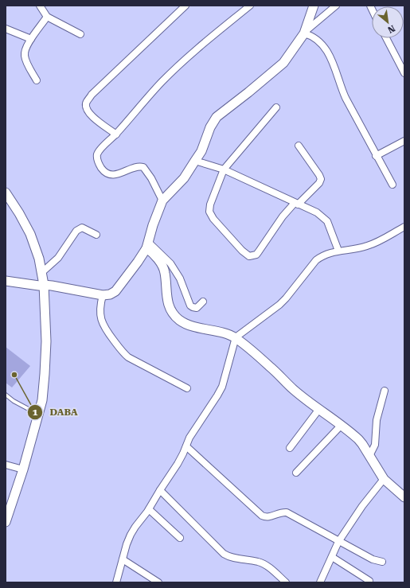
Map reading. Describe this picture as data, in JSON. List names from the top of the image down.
{
  "places": ["DABA"],
  "north": "bottom right"
}
